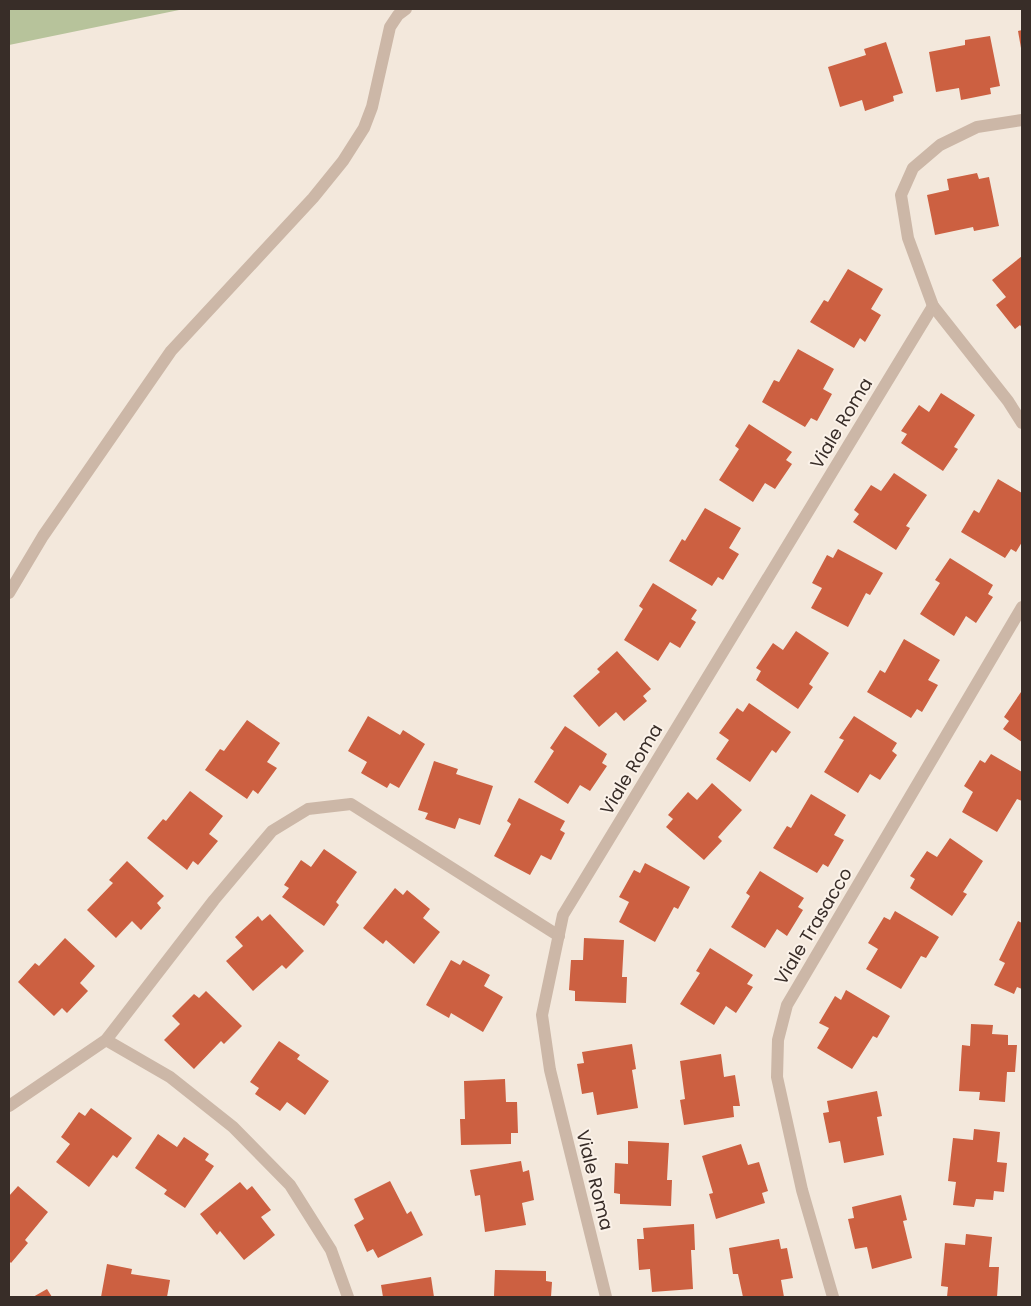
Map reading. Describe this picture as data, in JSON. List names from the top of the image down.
{
  "streets": {
    "street": ["Viale Roma", "Viale Trasacco"]
  }
}
